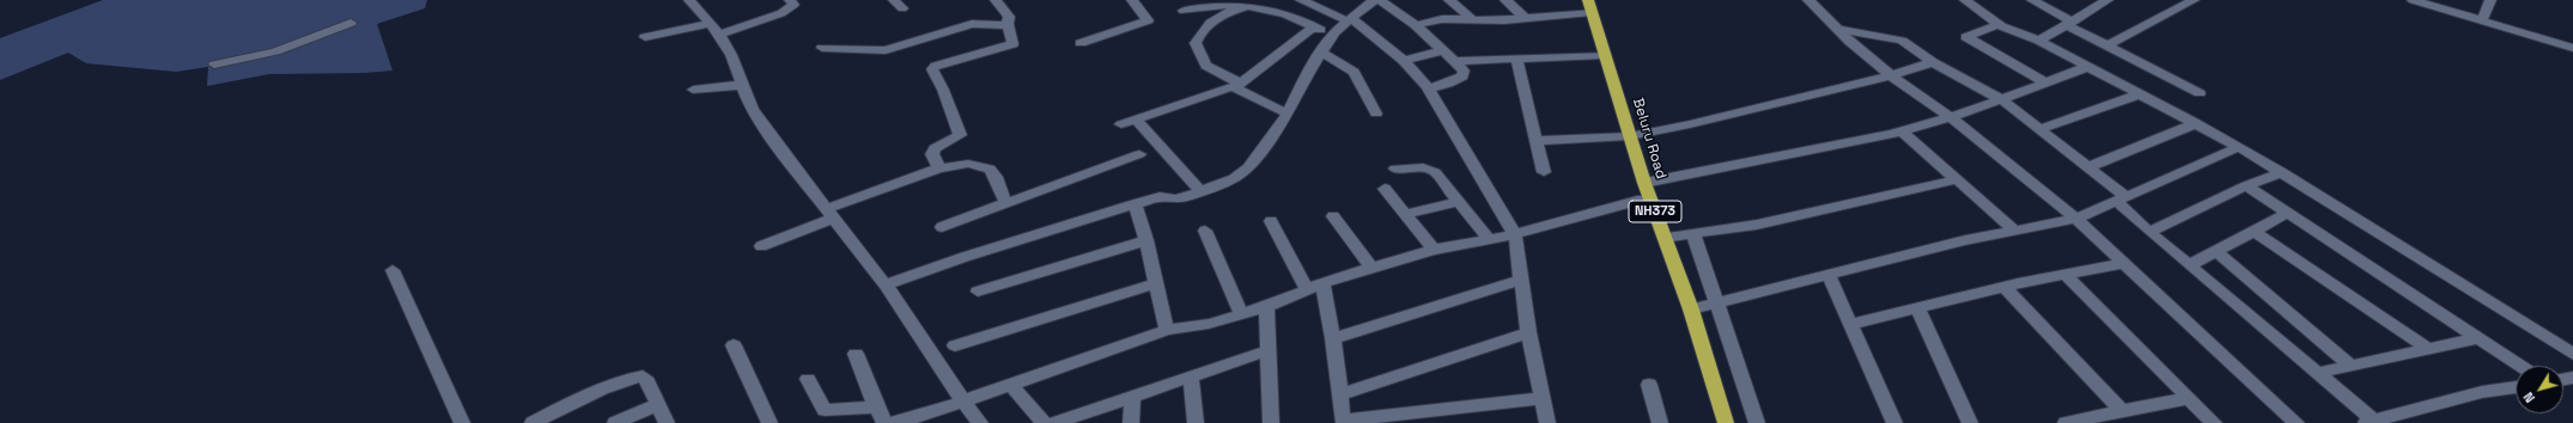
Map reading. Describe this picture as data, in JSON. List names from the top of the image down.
{
  "streets": {
    "highway": ["Beluru Road", "NH373"]
  },
  "north": "bottom left"
}
